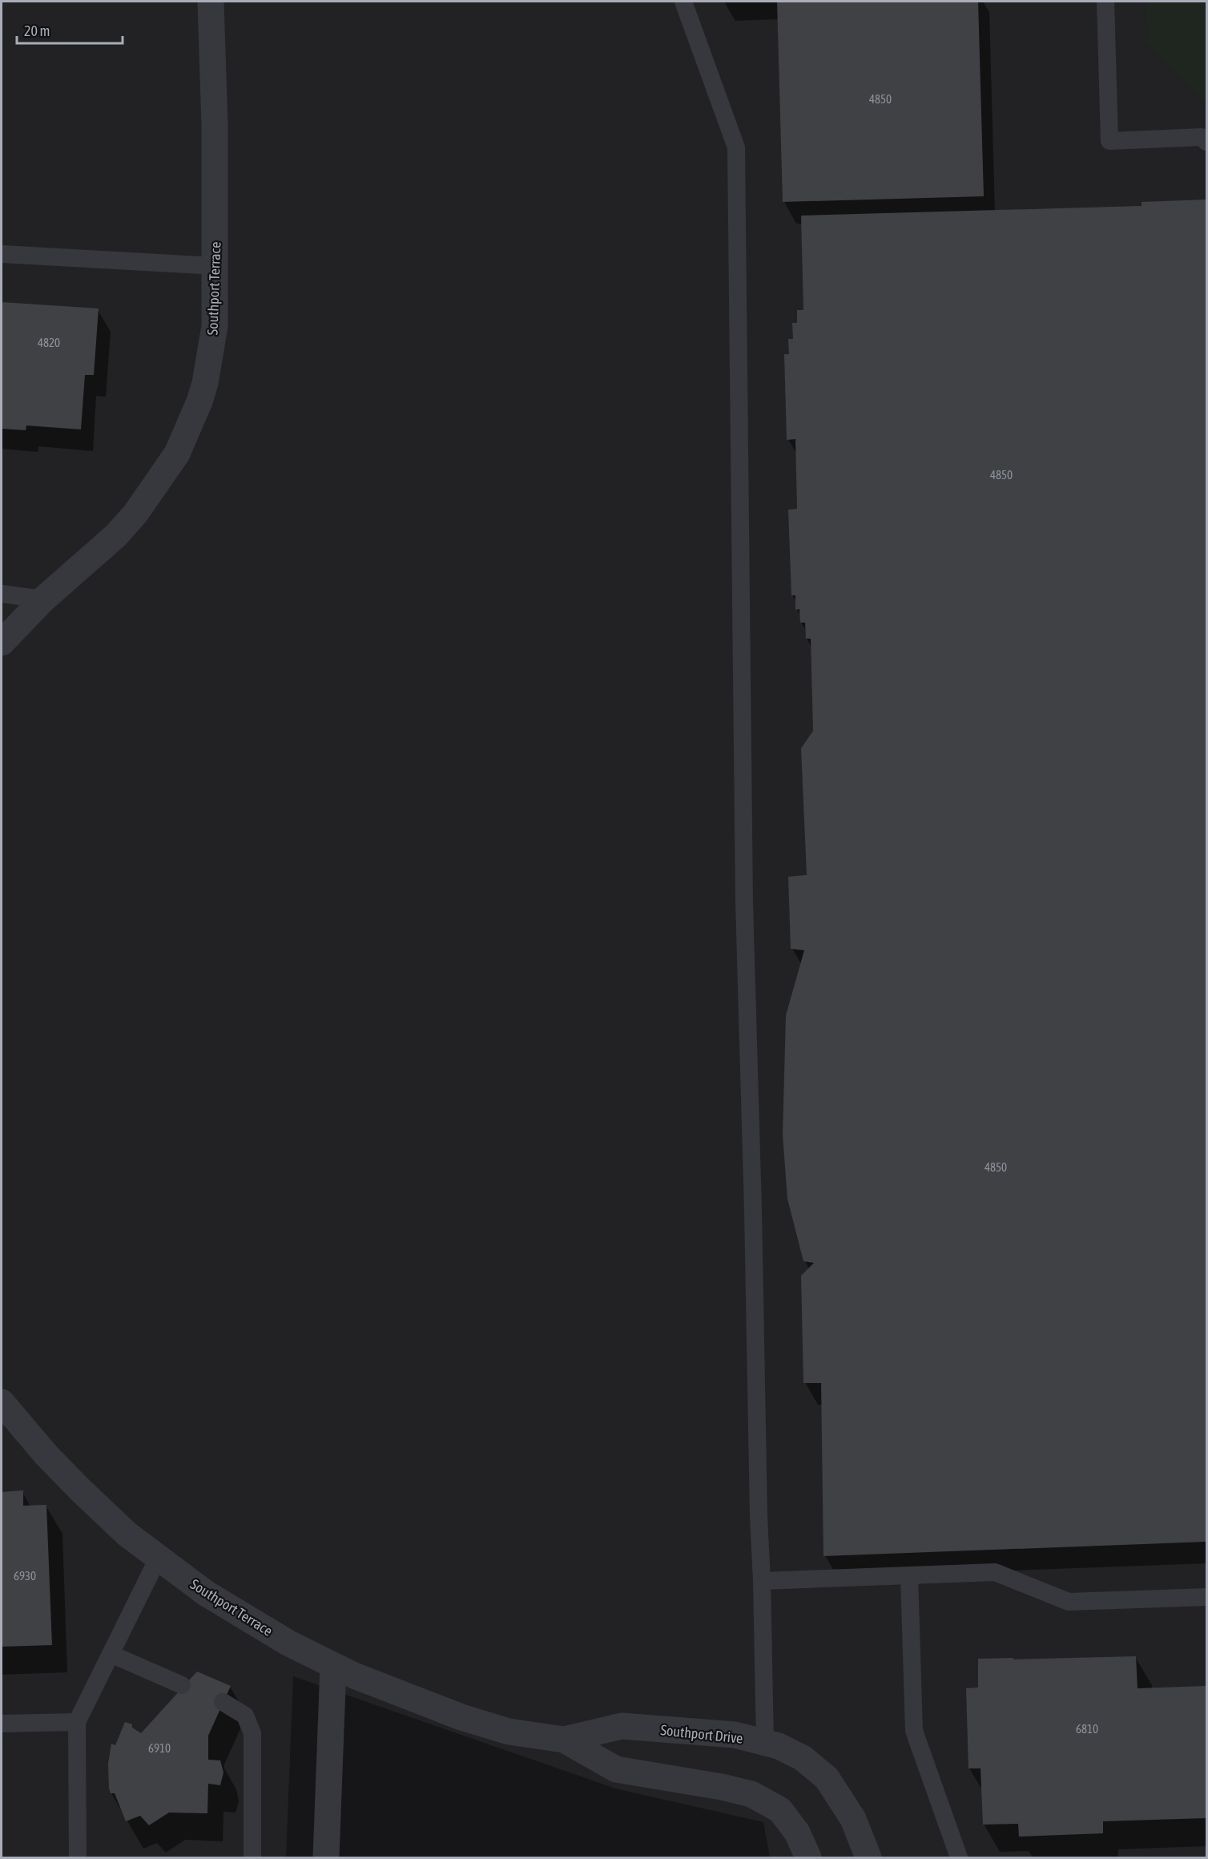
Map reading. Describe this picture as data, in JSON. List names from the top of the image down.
{
  "streets": {
    "street": ["Southport Terrace", "Southport Drive"]
  },
  "crossings": [
    ["Southport Terrace", "Southport Drive"]
  ],
  "house_numbers": [
    "4850",
    "4820",
    "4850",
    "4850",
    "6930",
    "6810",
    "6910"
  ],
  "scale_bar": "20 m"
}
